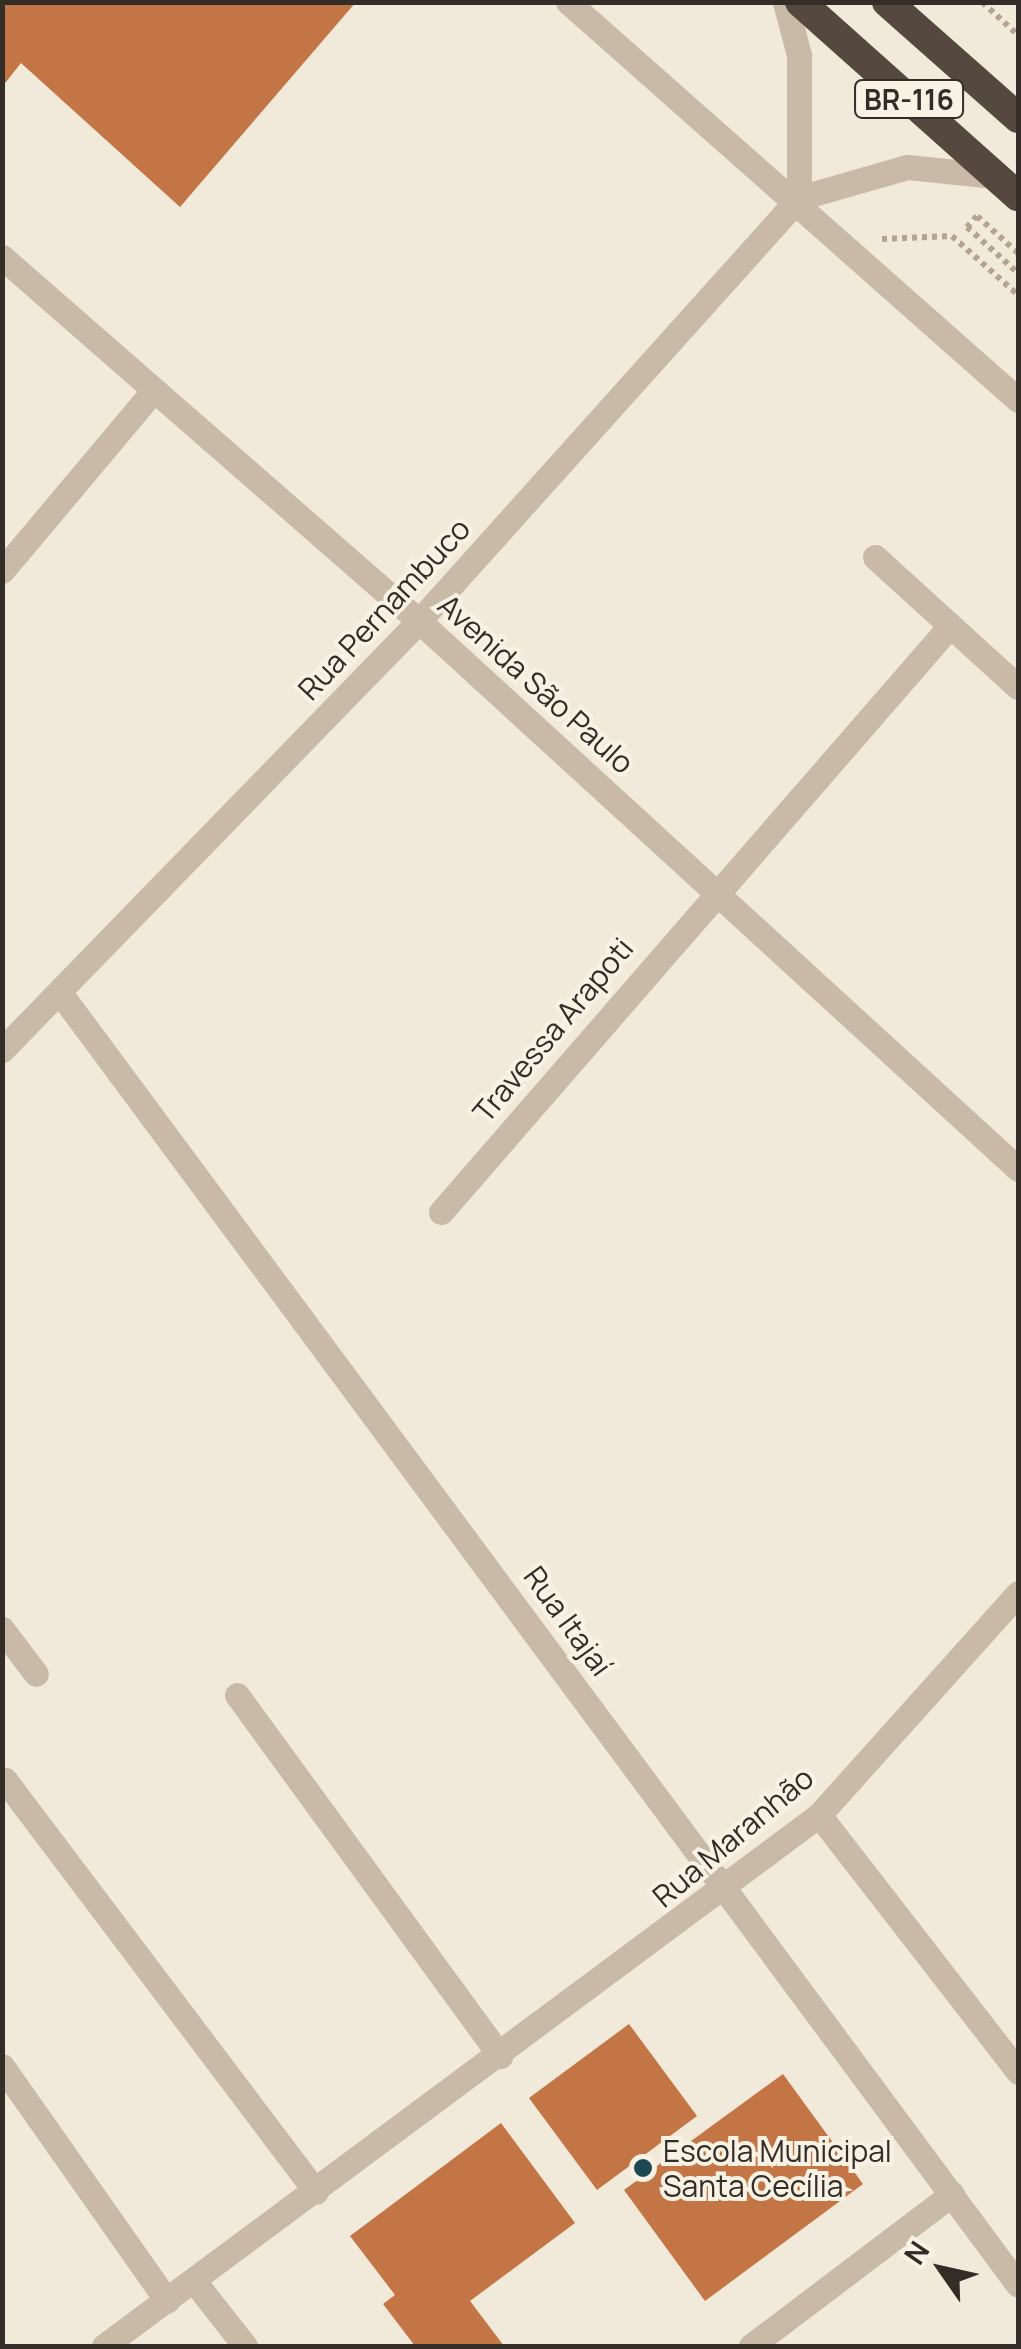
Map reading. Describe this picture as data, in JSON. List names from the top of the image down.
{
  "streets": {
    "highway": ["BR-116"],
    "street": [
      "Rua Pernambuco",
      "Avenida São Paulo",
      "Travessa Arapoti",
      "Rua Itajaí",
      "Rua Maranhão"
    ]
  },
  "crossings": [
    ["Rua Pernambuco", "Avenida São Paulo"],
    ["Rua Pernambuco", "Rua Itajaí"],
    ["Avenida São Paulo", "Travessa Arapoti"],
    ["Rua Itajaí", "Rua Maranhão"]
  ],
  "places": ["Escola Municipal Santa Cecília"],
  "north": "top left"
}
